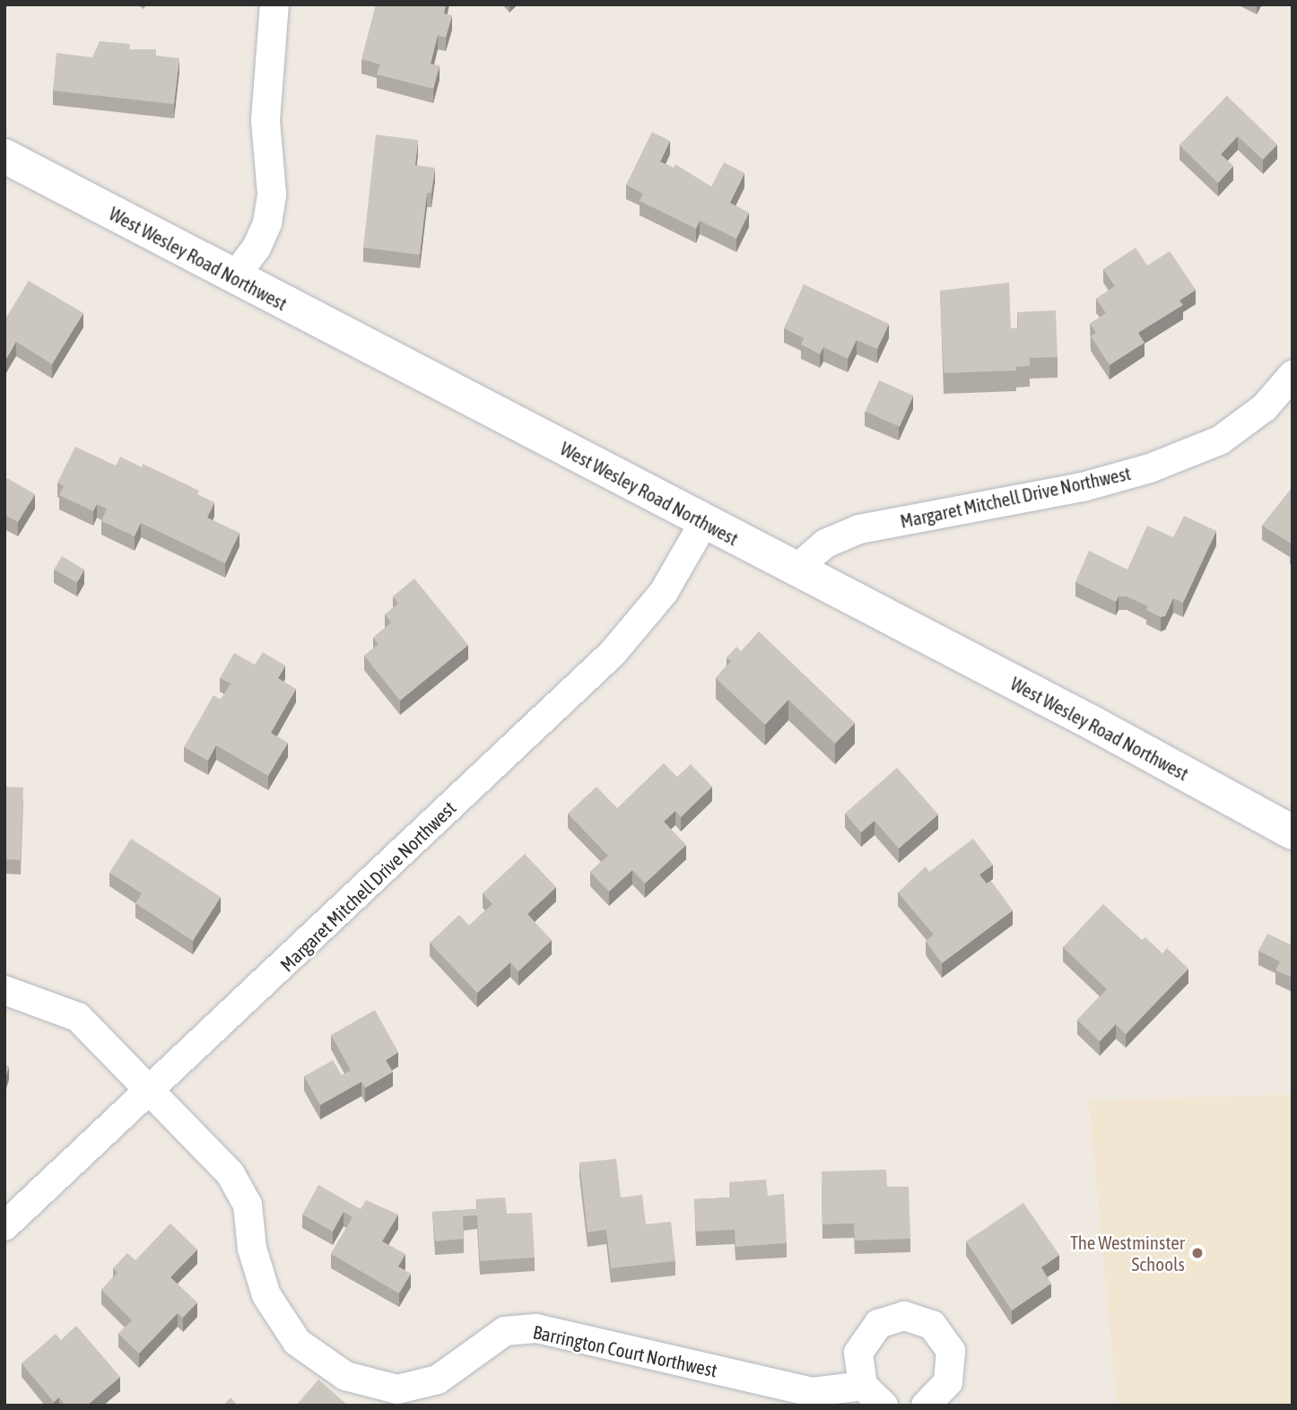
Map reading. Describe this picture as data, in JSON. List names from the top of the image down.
{
  "streets": {
    "street": ["West Wesley Road Northwest", "Margaret Mitchell Drive Northwest", "Barrington Court Northwest"]
  },
  "crossings": [
    ["West Wesley Road Northwest", "Margaret Mitchell Drive Northwest"],
    ["Margaret Mitchell Drive Northwest", "Barrington Court Northwest"]
  ],
  "places": ["The Westminster Schools"]
}
